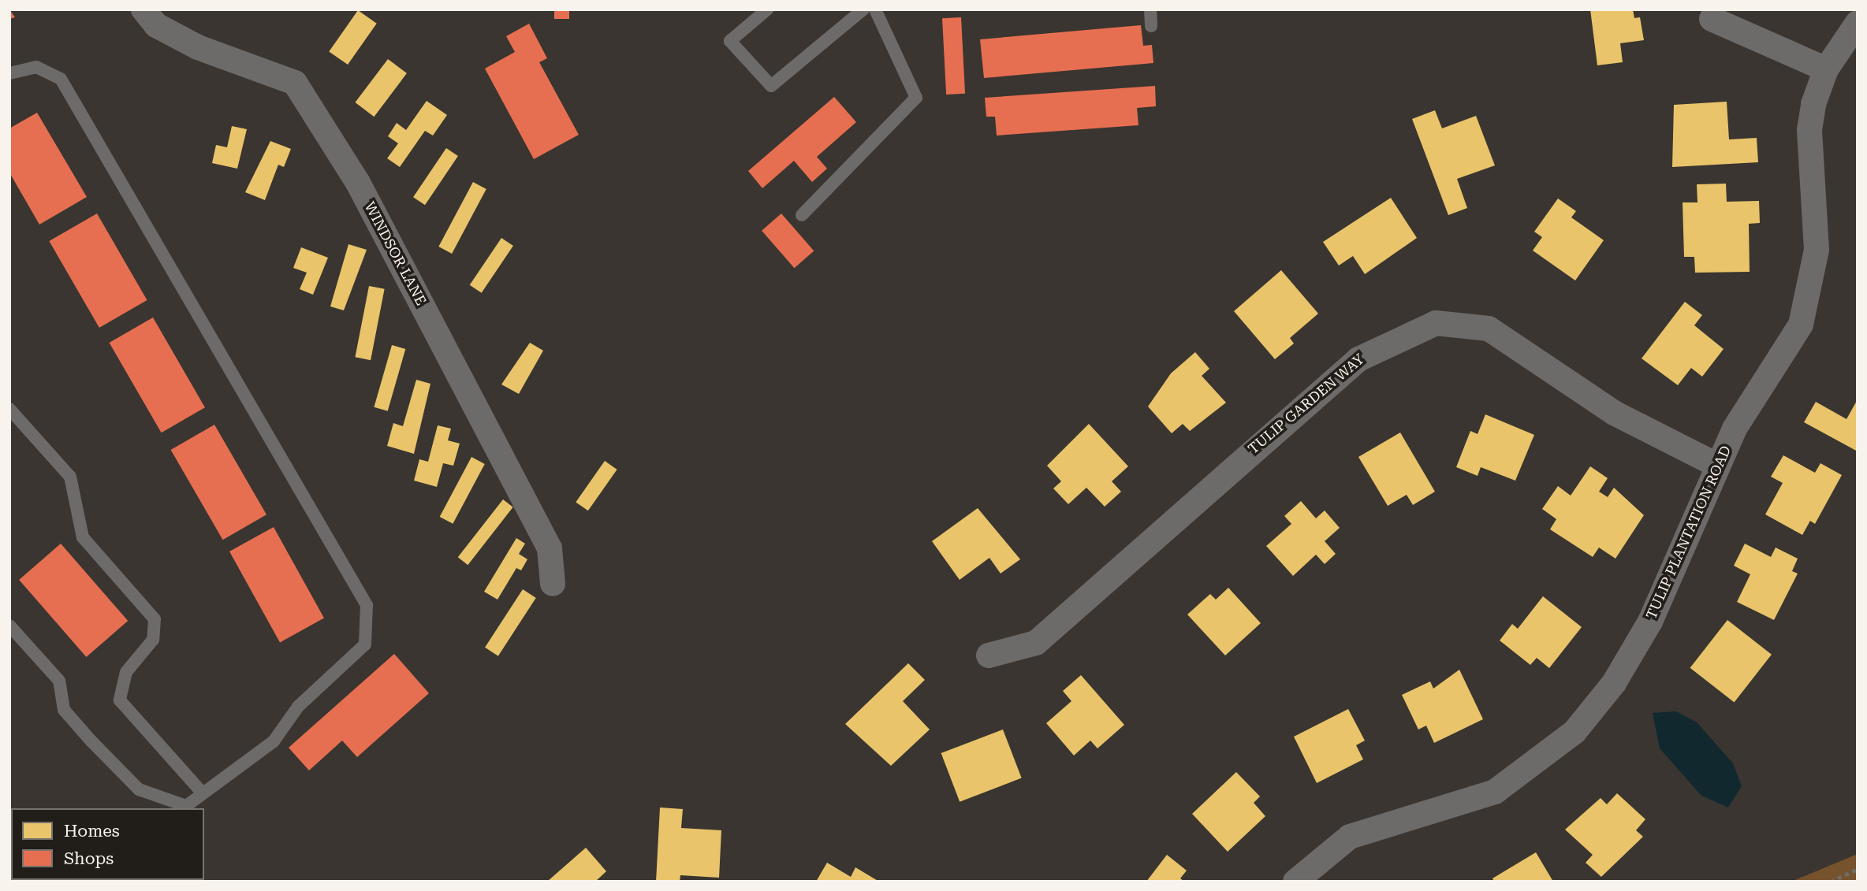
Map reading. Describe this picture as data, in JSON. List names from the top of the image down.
{
  "streets": {
    "street": ["WINDSOR LANE", "TULIP GARDEN WAY", "TULIP PLANTATION ROAD"]
  },
  "crossings": [
    ["TULIP GARDEN WAY", "TULIP PLANTATION ROAD"]
  ],
  "legend": ["Homes", "Shops"]
}
